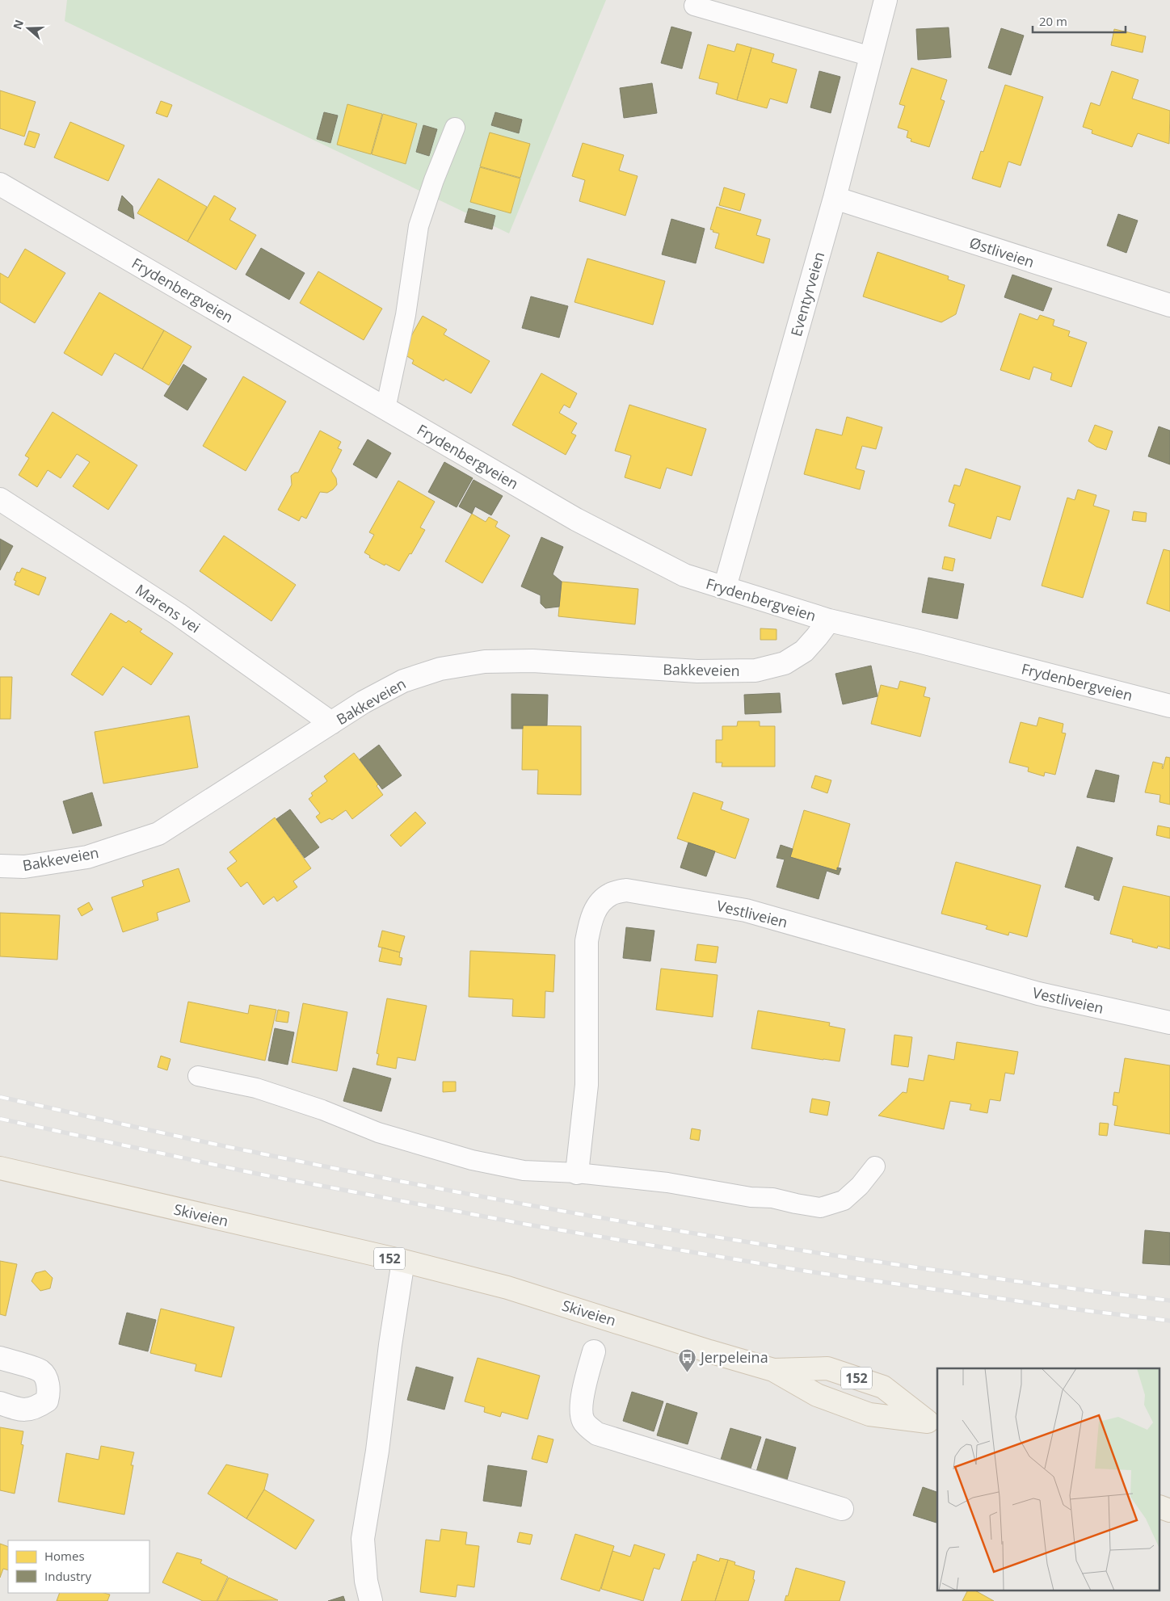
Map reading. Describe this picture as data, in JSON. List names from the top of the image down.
{
  "streets": {
    "main road": ["Skiveien", "152"],
    "street": [
      "Østliveien",
      "Frydenbergveien",
      "Eventyrveien",
      "Marens vei",
      "Bakkeveien",
      "Vestliveien"
    ]
  },
  "crossings": [
    ["Østliveien", "Eventyrveien"],
    ["Frydenbergveien", "Eventyrveien"],
    ["Frydenbergveien", "Bakkeveien"],
    ["Marens vei", "Bakkeveien"]
  ],
  "places": {
    "bus stop": ["Jerpeleina"]
  },
  "legend": ["Homes", "Industry"],
  "scale_bar": "20 m",
  "north": "left"
}
